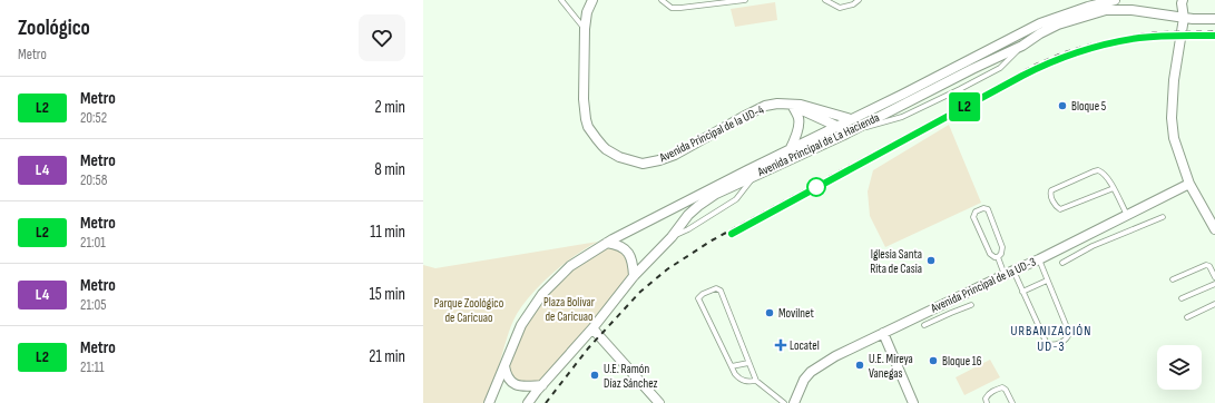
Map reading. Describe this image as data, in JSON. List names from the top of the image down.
{
  "streets": {
    "street": ["Avenida Principal de la UD-4", "Avenida Principal de La Hacienda", "Avenida Principal de la UD-3"]
  },
  "crossings": [
    ["Avenida Principal de la UD-4", "Avenida Principal de La Hacienda"]
  ],
  "districts": ["URBANIZACIÓN UD-3"],
  "parks": ["Plaza Bolívar de Caricuao", "Parque Zoológico de Caricuao"],
  "places": {
    "other": [
      "Bloque 5",
      "Iglesia Santa Rita de Casia",
      "Movilnet",
      "Bloque 16",
      "U.E. Mireya Vanegas",
      "U.E. Ramón Díaz Sánchez"
    ],
    "health": ["Locatel"]
  },
  "lines": ["metro line L2"],
  "page": {
    "heading": ["Zoológico", "Metro"],
    "on_map": "L2",
    "list": [
      {
        "mark": "L2",
        "name": "Metro",
        "note": "20:52",
        "value": "2 min"
      },
      {
        "mark": "L4",
        "name": "Metro",
        "note": "20:58",
        "value": "8 min"
      },
      {
        "mark": "L2",
        "name": "Metro",
        "note": "21:01",
        "value": "11 min"
      },
      {
        "mark": "L4",
        "name": "Metro",
        "note": "21:05",
        "value": "15 min"
      },
      {
        "mark": "L2",
        "name": "Metro",
        "note": "21:11",
        "value": "21 min"
      }
    ]
  }
}
